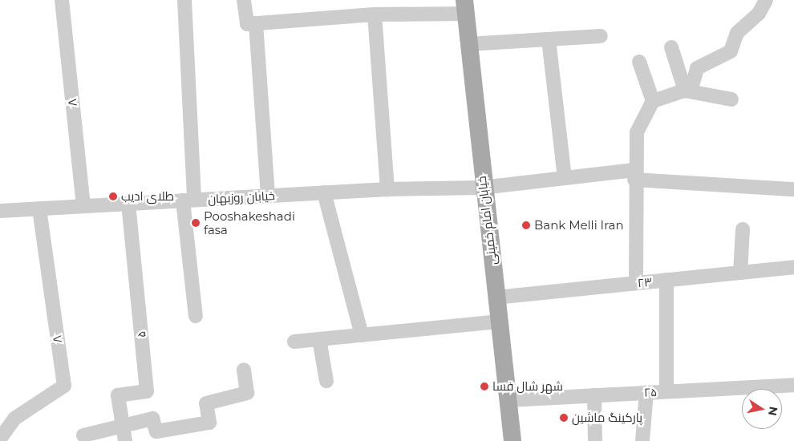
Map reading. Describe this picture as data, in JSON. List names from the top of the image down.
{
  "streets": {
    "main road": ["خیابان امام خمینی"],
    "street": [
      "۸",
      "خیابان روزبهان",
      "۲۳",
      "۵",
      "۷",
      "۲۵"
    ]
  },
  "crossings": [
    ["۸", "خیابان روزبهان"],
    ["خیابان روزبهان", "خیابان امام خمینی"],
    ["خیابان روزبهان", "۵"],
    ["خیابان روزبهان", "۷"],
    ["خیابان امام خمینی", "۲۳"],
    ["خیابان امام خمینی", "۲۵"]
  ],
  "places": [
    "طلای ادیب",
    "Pooshakeshadi fasa",
    "Bank Melli Iran",
    "شهر شال فسا",
    "پارکینگ ماشین"
  ],
  "north": "right"
}
